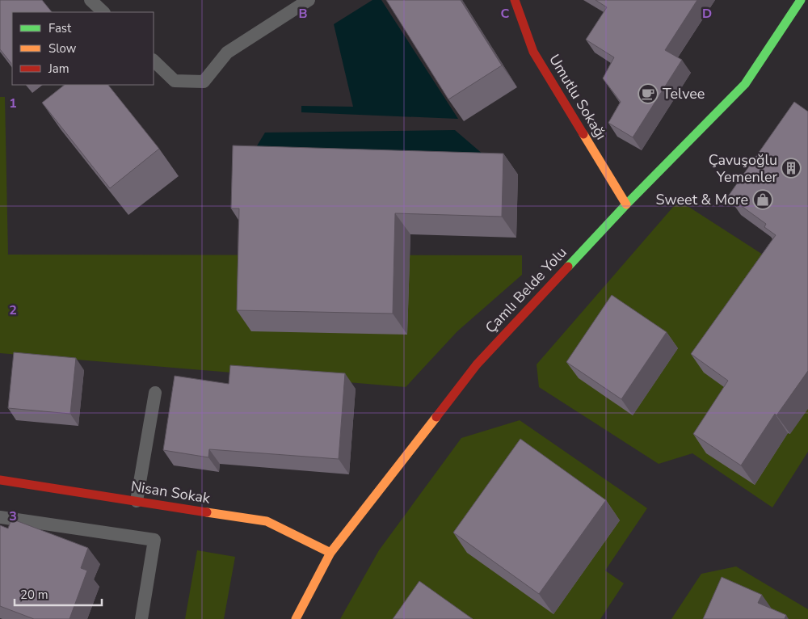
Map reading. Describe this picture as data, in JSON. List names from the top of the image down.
{
  "streets": {
    "street": ["Umutlu Sokağı", "Çamlı Belde Yolu", "Nisan Sokak"]
  },
  "crossings": [
    ["Umutlu Sokağı", "Çamlı Belde Yolu"],
    ["Çamlı Belde Yolu", "Nisan Sokak"]
  ],
  "places": {
    "cafe": ["Telvee"],
    "building": ["Çavuşoğlu Yemenler"],
    "shop": ["Sweet & More"]
  },
  "legend": ["Fast", "Slow", "Jam"],
  "scale_bar": "20 m",
  "grid": {
    "columns": ["B", "C", "D"],
    "rows": ["1", "2", "3"]
  }
}
